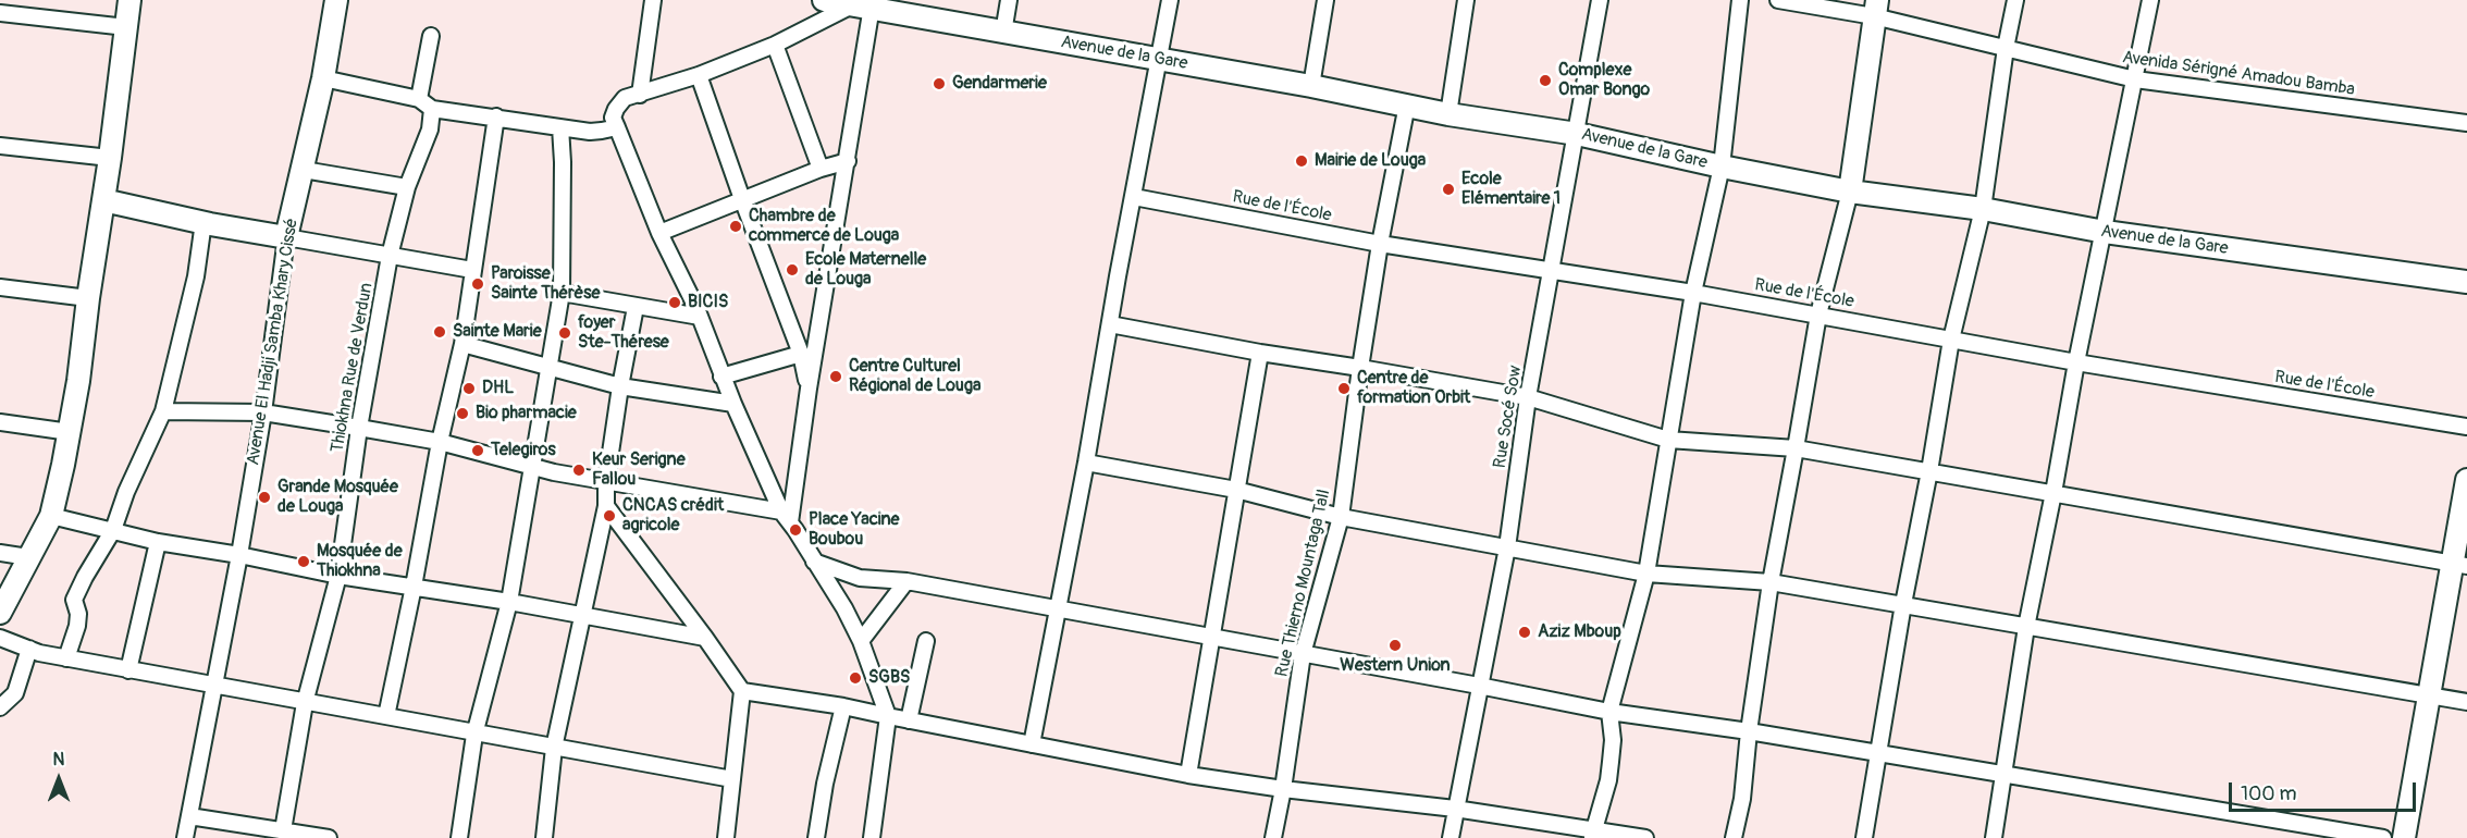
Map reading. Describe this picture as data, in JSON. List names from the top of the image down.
{
  "streets": {
    "street": [
      "Avenue de la Gare",
      "Avenida Sérigné Amadou Bamba",
      "Rue de l'École",
      "Avenue El Hadji Samba Khary Cissé",
      "Thiokhna Rue de Verdun",
      "Rue Socé Sow",
      "Rue Thierno Mountaga Tall"
    ]
  },
  "crossings": [
    ["Avenue de la Gare", "Rue Socé Sow"],
    ["Avenue de la Gare", "Rue Thierno Mountaga Tall"],
    ["Rue de l'École", "Rue Socé Sow"],
    ["Rue de l'École", "Rue Thierno Mountaga Tall"]
  ],
  "places": [
    "Complexe Omar Bongo",
    "Gendarmerie",
    "Mairie de Louga",
    "Ecole Elémentaire 1",
    "Chambre de commerce de Louga",
    "Ecole Maternelle de Louga",
    "Paroisse Sainte Thérèse",
    "BICIS",
    "Sainte Marie",
    "foyer Ste-Thérese",
    "Centre Culturel Régional de Louga",
    "DHL",
    "Centre de formation Orbit",
    "Bio pharmacie",
    "Telegiros",
    "Keur Serigne Fallou",
    "Grande Mosquée de Louga",
    "CNCAS crédit agricole",
    "Place Yacine Boubou",
    "Mosquée de Thiokhna",
    "Aziz Mboup",
    "Western Union",
    "SGBS"
  ],
  "scale_bar": "100 m",
  "north": "top"
}
